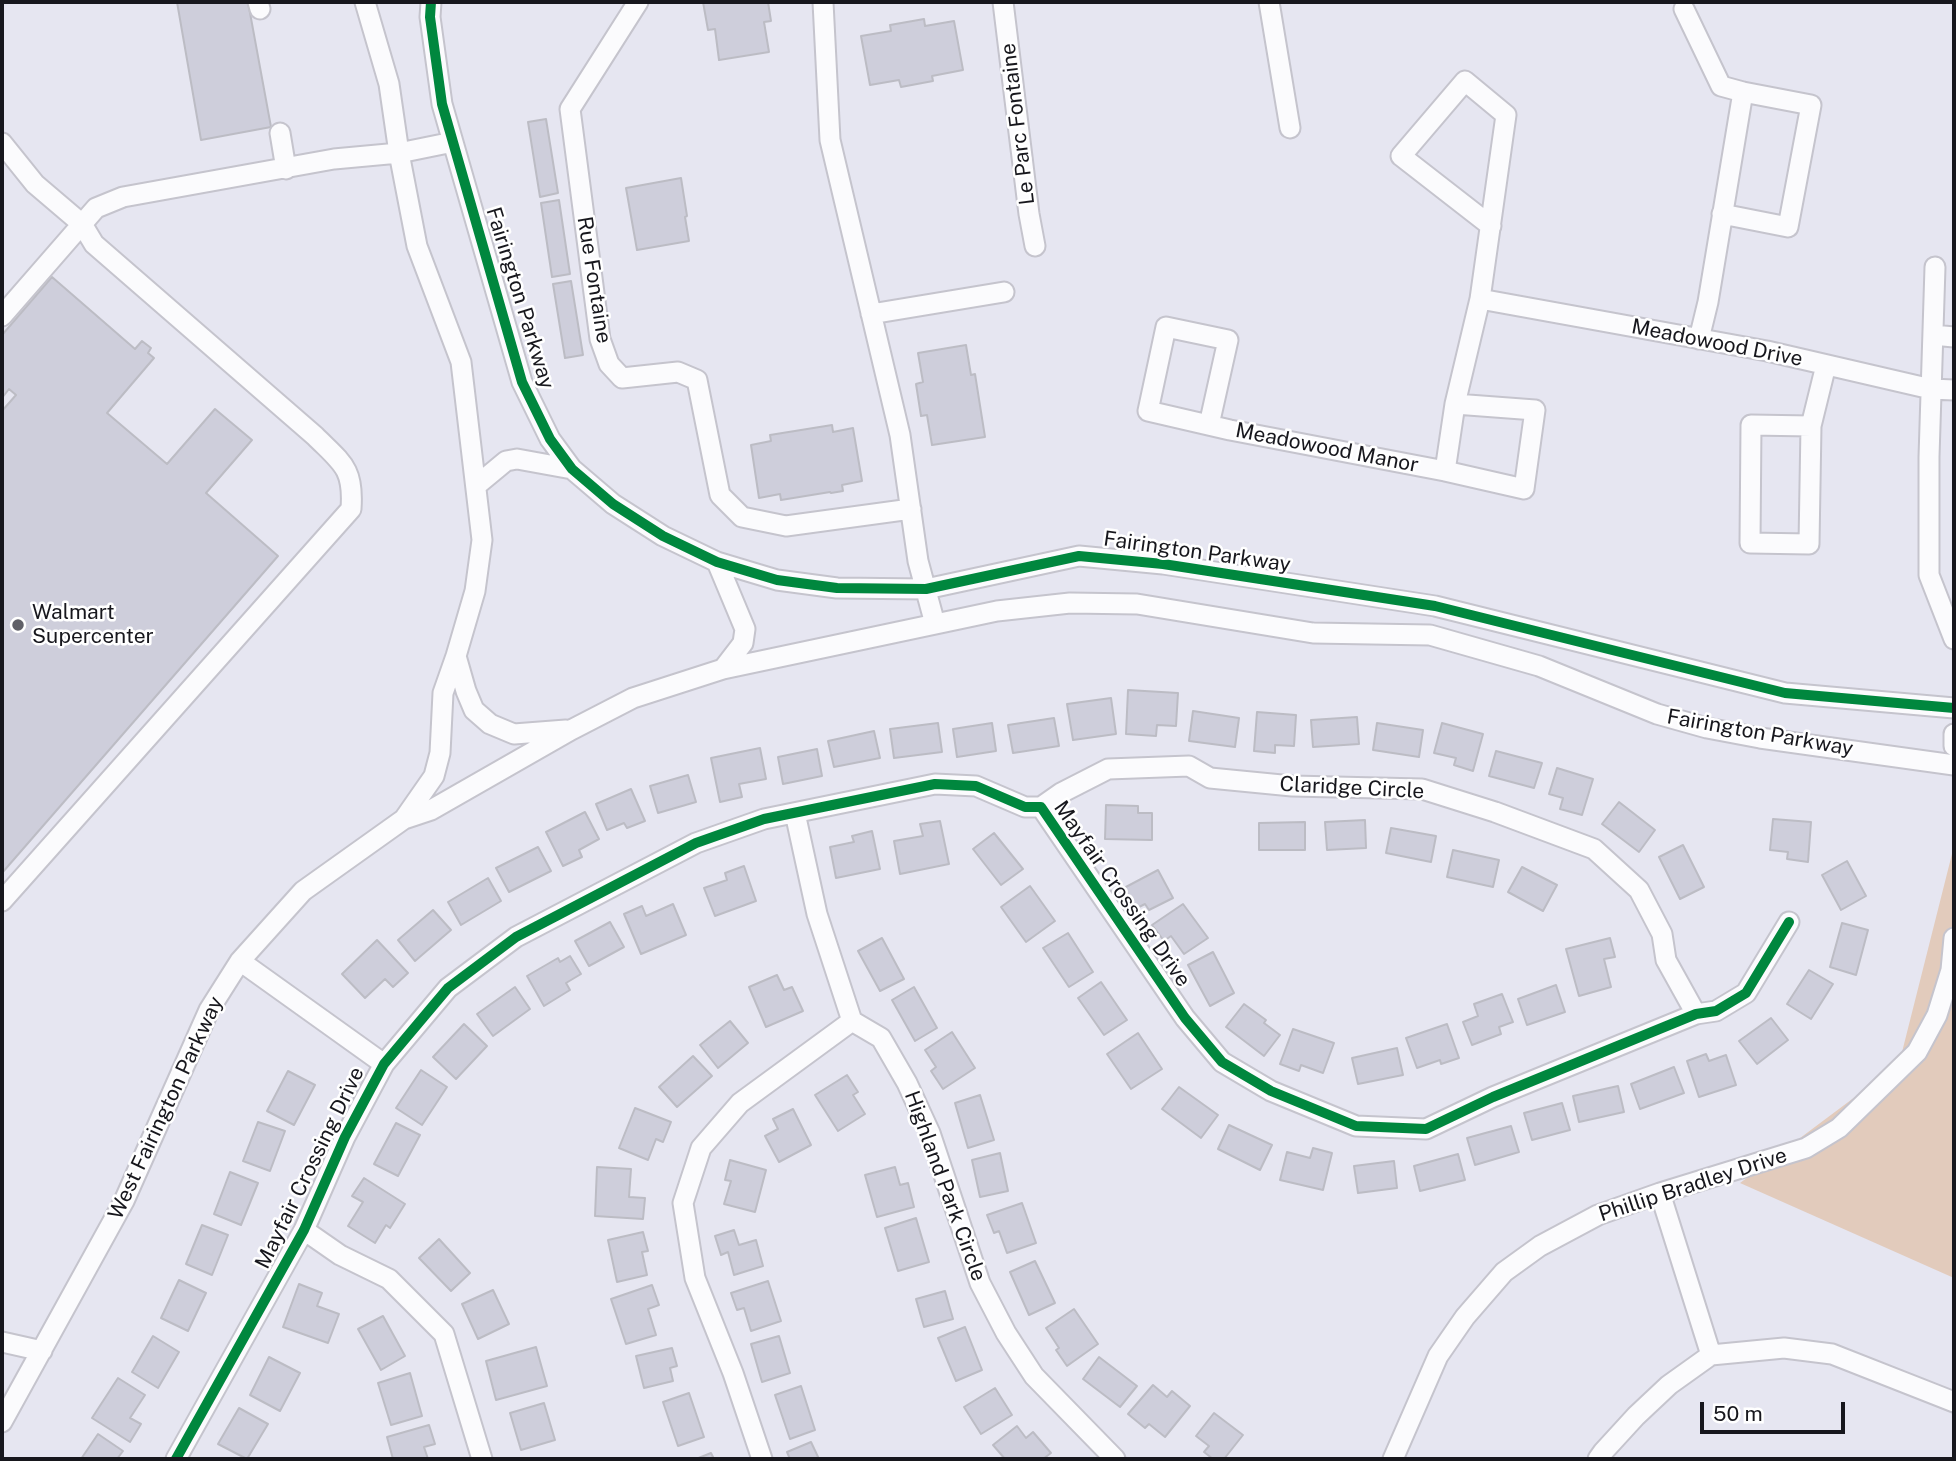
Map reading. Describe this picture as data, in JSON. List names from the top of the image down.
{
  "streets": {
    "street": [
      "Le Parc Fontaine",
      "Rue Fontaine",
      "Fairington Parkway",
      "Meadowood Drive",
      "Meadowood Manor",
      "Claridge Circle",
      "Mayfair Crossing Drive",
      "West Fairington Parkway",
      "Phillip Bradley Drive",
      "Highland Park Circle"
    ]
  },
  "crossings": [
    ["Fairington Parkway", "West Fairington Parkway"],
    ["Meadowood Drive", "Meadowood Manor"],
    ["Claridge Circle", "Mayfair Crossing Drive"]
  ],
  "places": ["Walmart Supercenter"],
  "scale_bar": "50 m"
}
